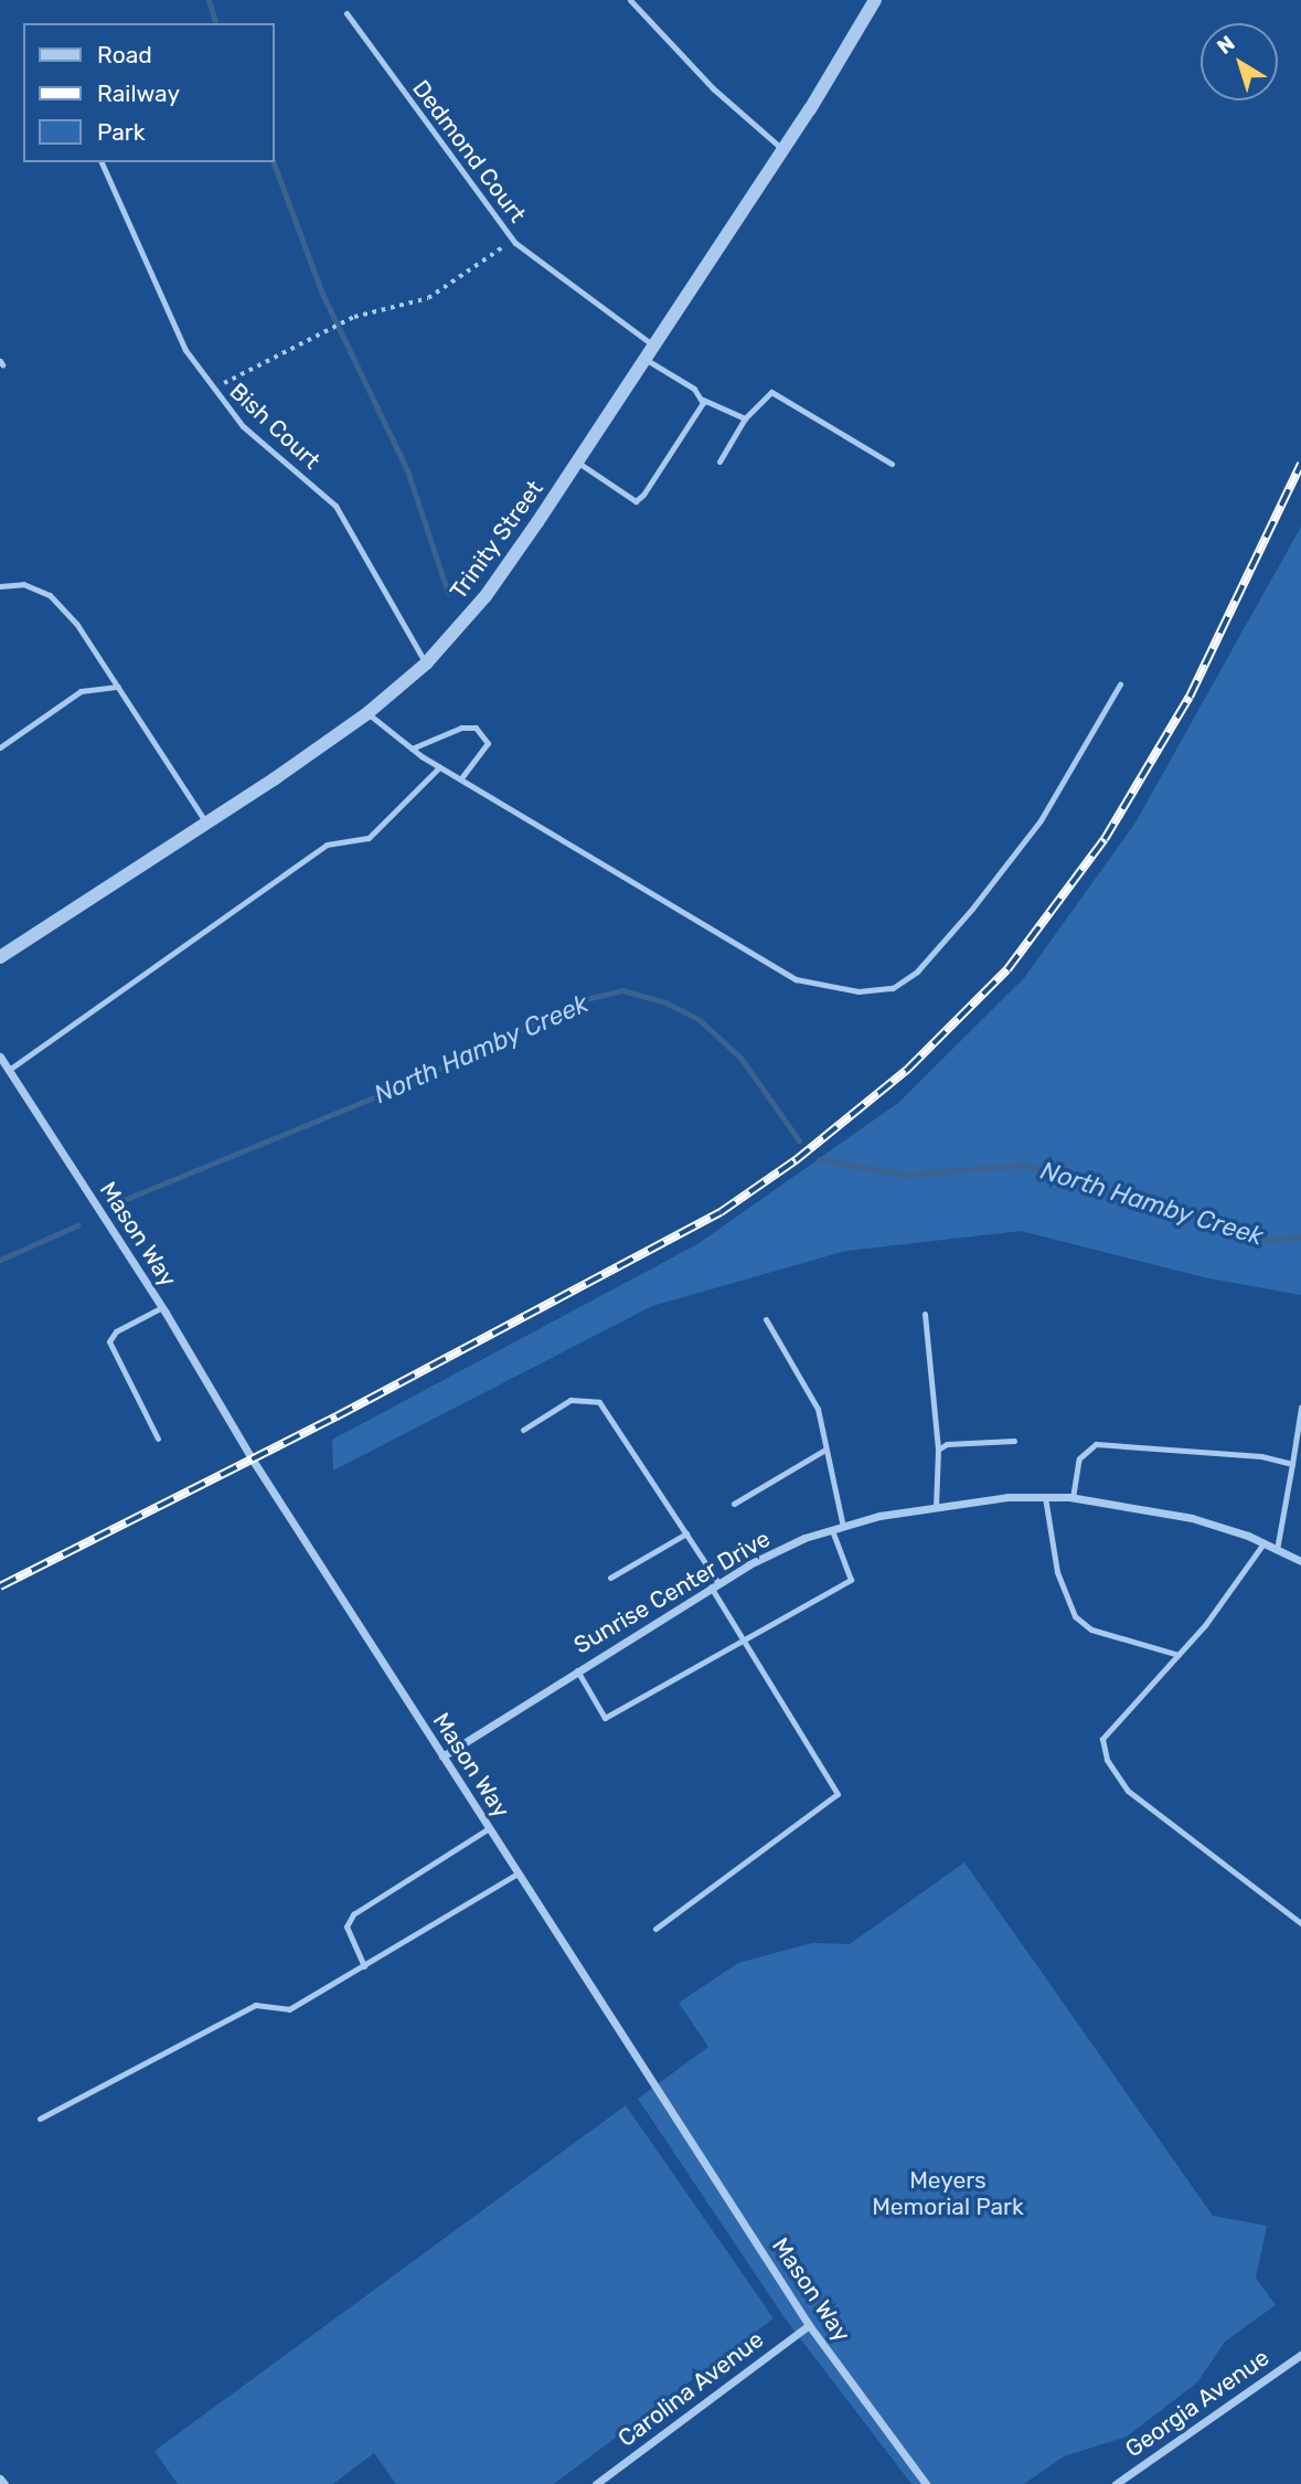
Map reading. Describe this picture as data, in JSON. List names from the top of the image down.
{
  "streets": {
    "street": [
      "Trinity Street",
      "Mason Way",
      "Sunrise Center Drive",
      "Carolina Avenue",
      "Georgia Avenue"
    ],
    "lane": ["Dedmond Court", "Bish Court"]
  },
  "crossings": [
    ["Dedmond Court", "Trinity Street"],
    ["Bish Court", "Trinity Street"],
    ["Mason Way", "Sunrise Center Drive"],
    ["Mason Way", "Carolina Avenue"]
  ],
  "water": ["North Hamby Creek"],
  "parks": ["Meyers Memorial Park"],
  "legend": ["Road", "Railway", "Park"],
  "north": "top left"
}
